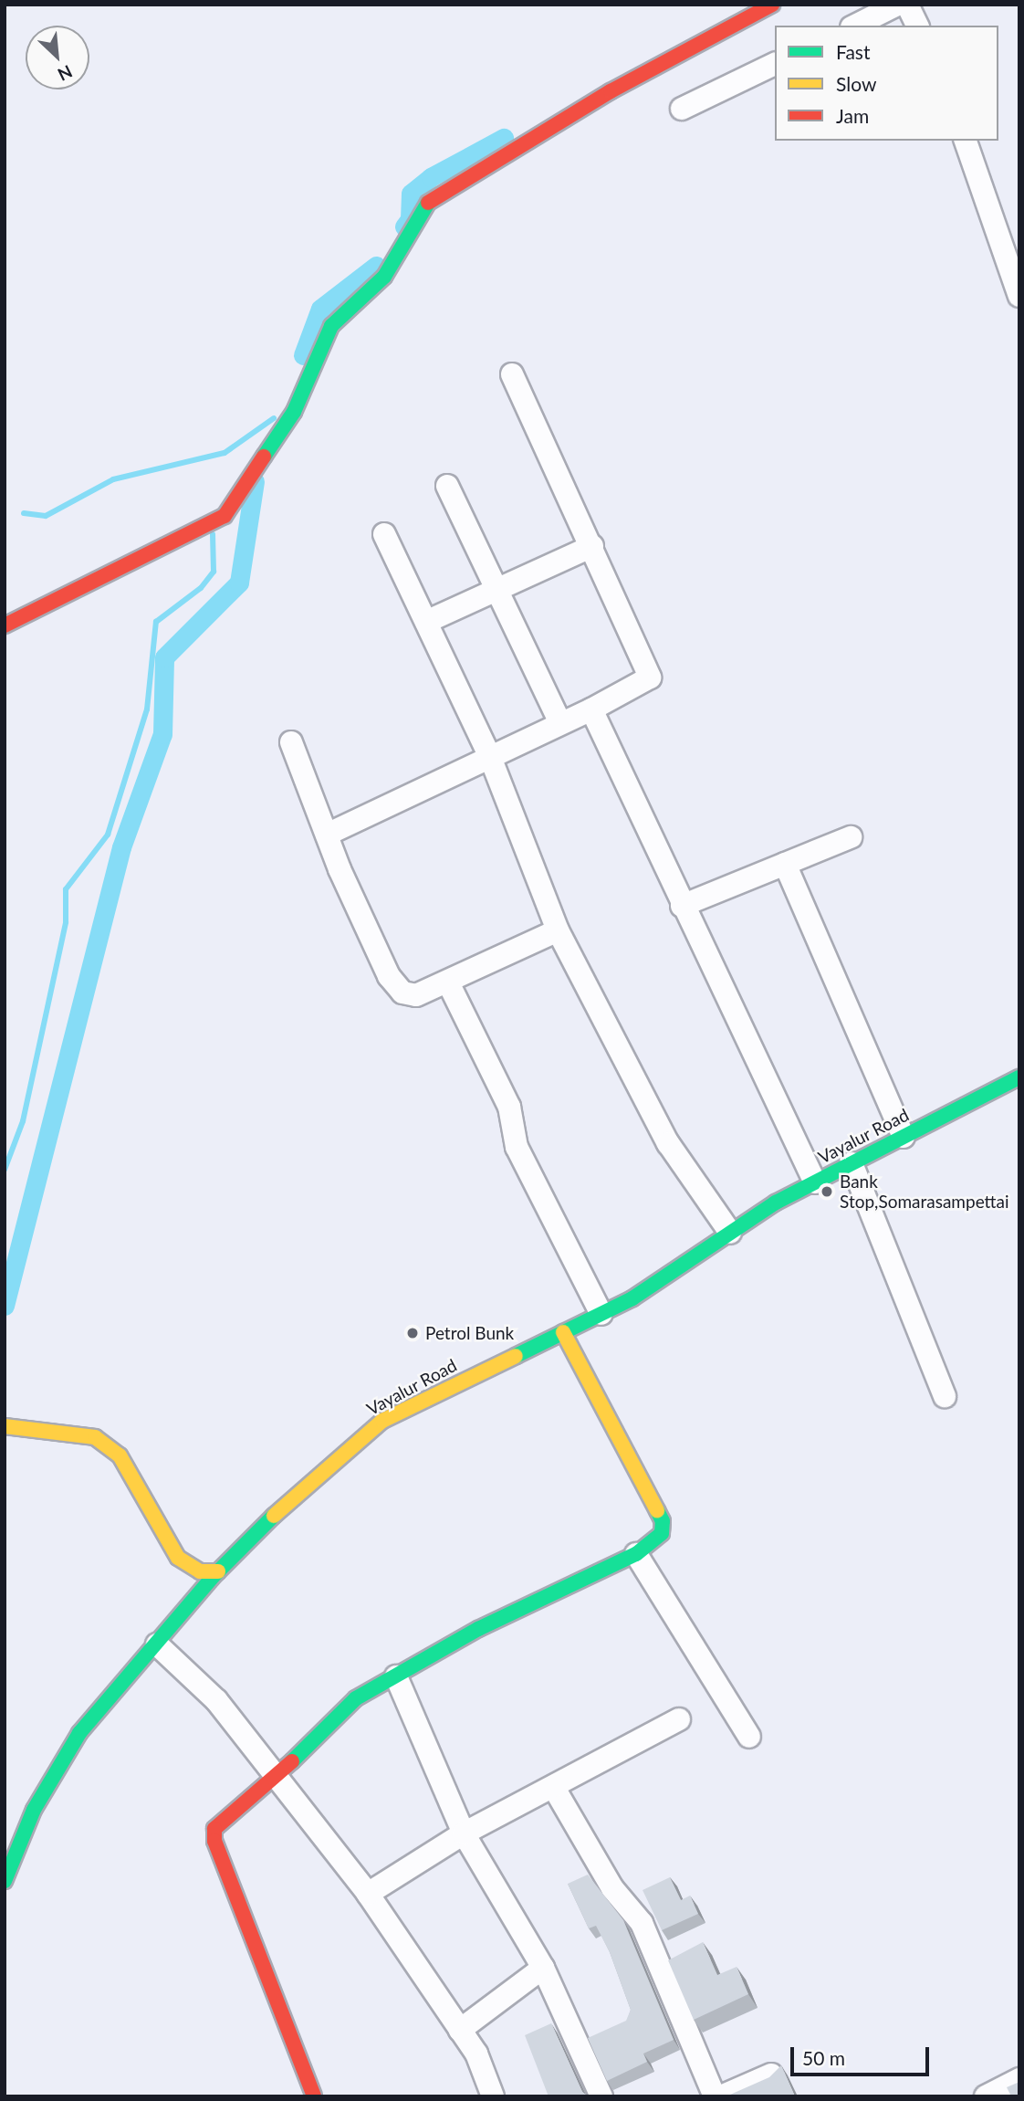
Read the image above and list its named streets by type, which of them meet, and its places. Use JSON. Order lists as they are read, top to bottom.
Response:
{
  "streets": {
    "street": ["Vayalur Road"]
  },
  "places": ["Bank Stop,Somarasampettai", "Petrol Bunk"],
  "legend": ["Fast", "Slow", "Jam"],
  "scale_bar": "50 m",
  "north": "bottom right"
}
